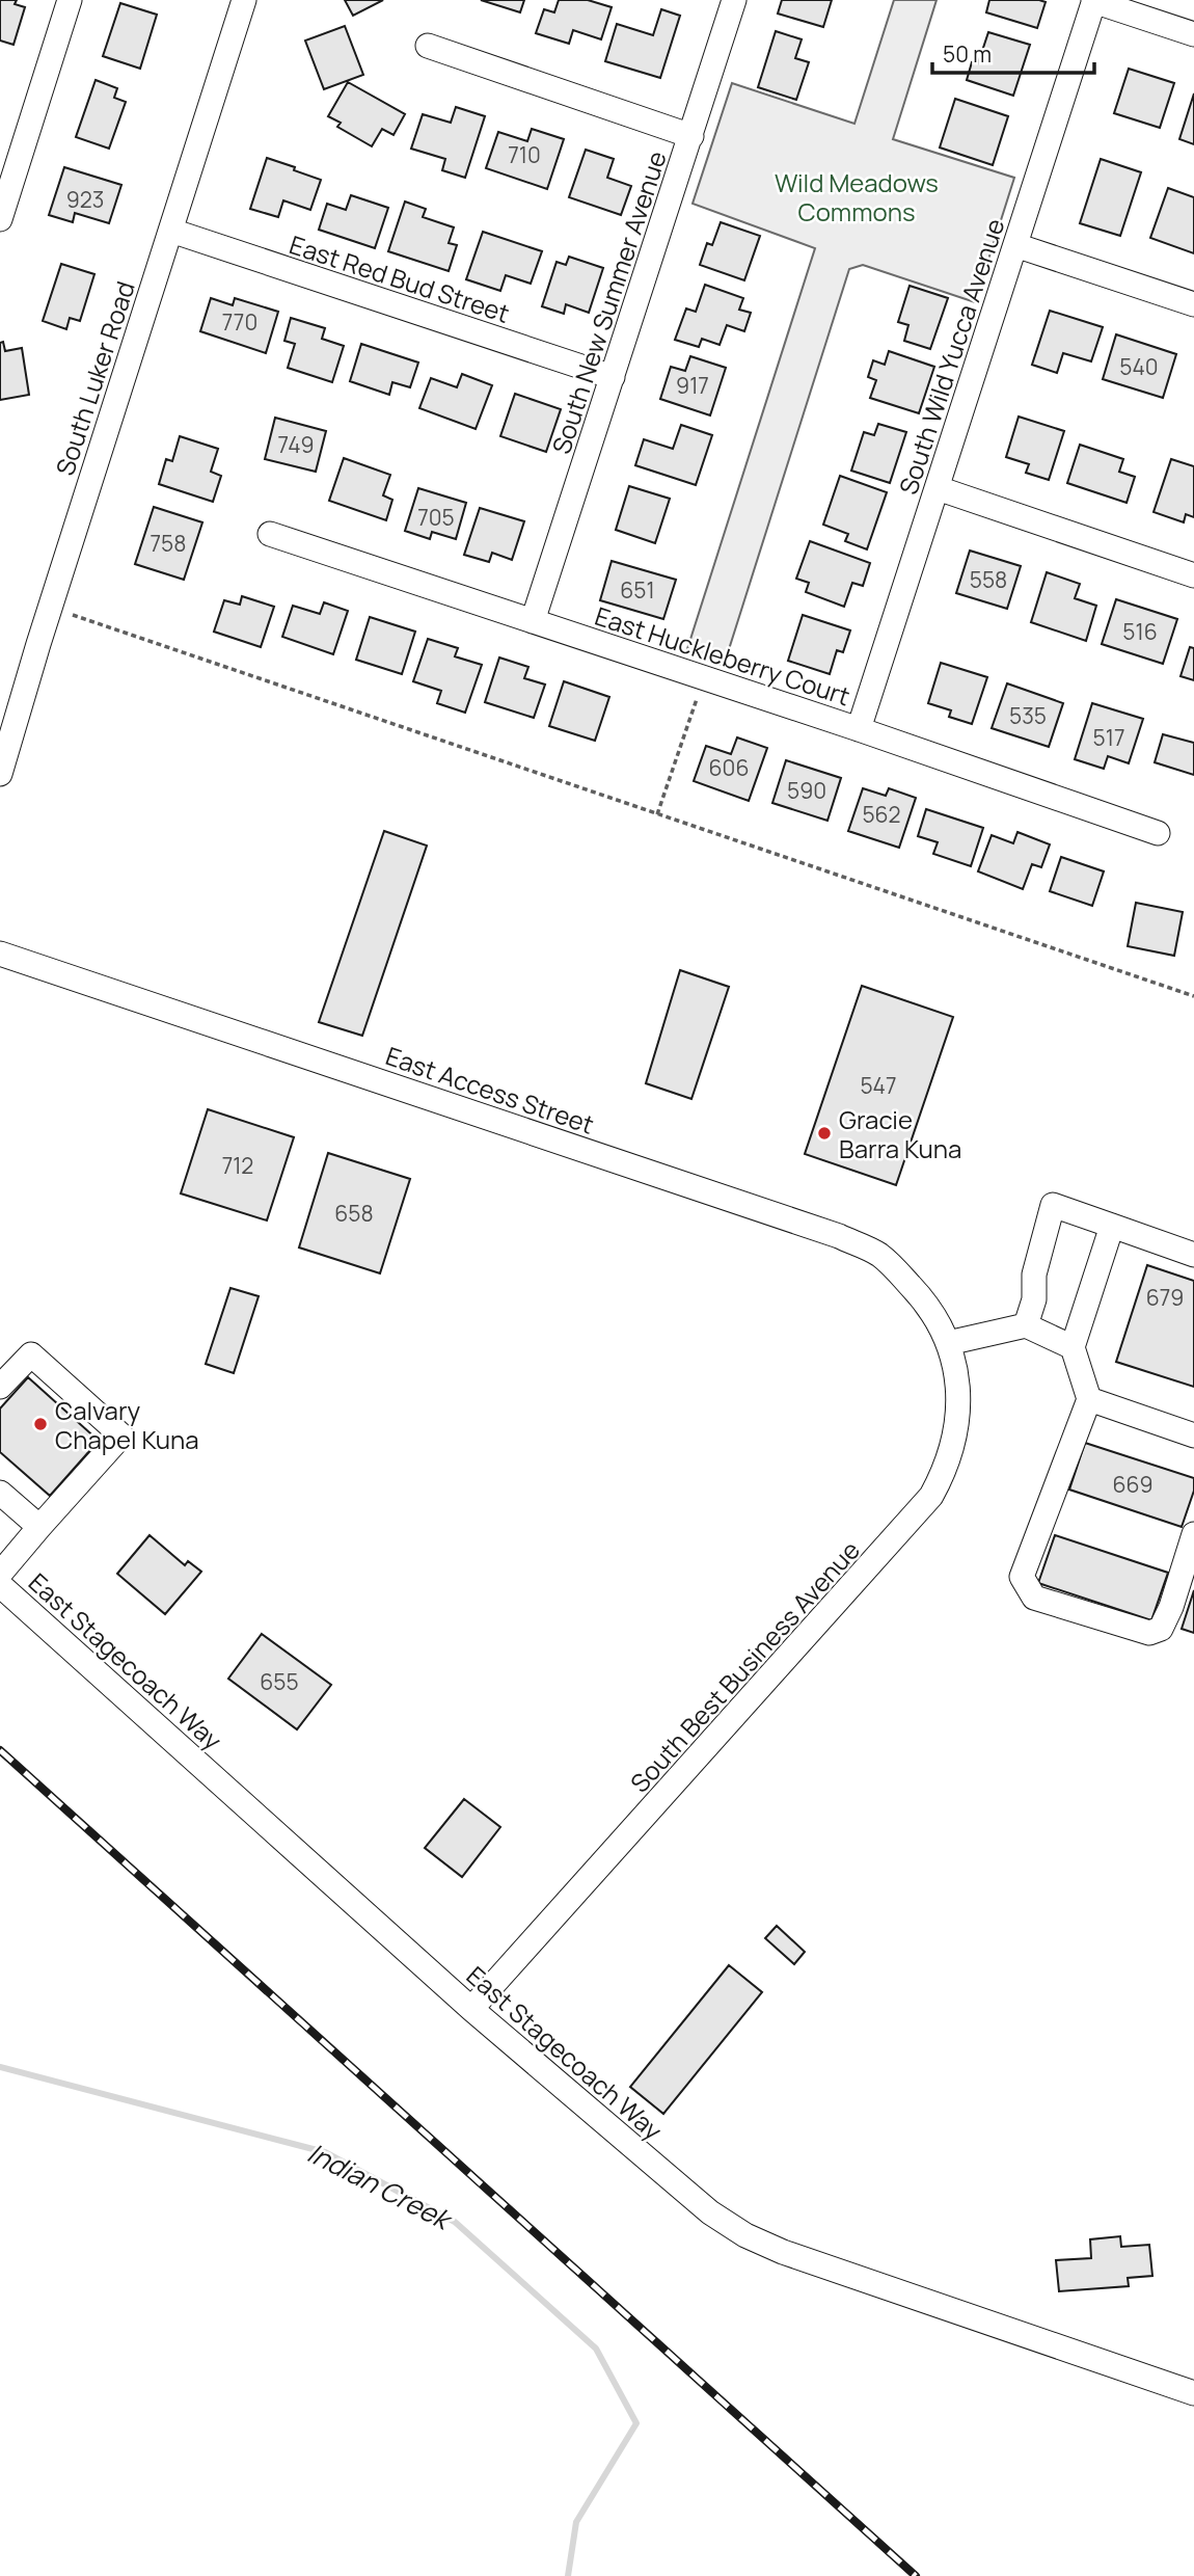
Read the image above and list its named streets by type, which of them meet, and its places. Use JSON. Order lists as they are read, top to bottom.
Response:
{
  "streets": {
    "street": [
      "East Red Bud Street",
      "South New Summer Avenue",
      "South Wild Yucca Avenue",
      "South Luker Road",
      "East Huckleberry Court",
      "East Access Street",
      "East Stagecoach Way",
      "South Best Business Avenue"
    ]
  },
  "crossings": [
    ["East Red Bud Street", "South New Summer Avenue"],
    ["East Red Bud Street", "South Luker Road"],
    ["South New Summer Avenue", "East Huckleberry Court"],
    ["South Wild Yucca Avenue", "East Huckleberry Court"],
    ["East Access Street", "South Best Business Avenue"],
    ["East Stagecoach Way", "South Best Business Avenue"]
  ],
  "water": ["Indian Creek"],
  "parks": ["Wild Meadows Commons"],
  "places": ["Gracie Barra Kuna", "Calvary Chapel Kuna"],
  "house_numbers": [
    "710",
    "923",
    "770",
    "540",
    "917",
    "749",
    "705",
    "758",
    "558",
    "651",
    "516",
    "535",
    "517",
    "606",
    "590",
    "562",
    "547",
    "712",
    "658",
    "679",
    "669",
    "655"
  ],
  "scale_bar": "50 m"
}
